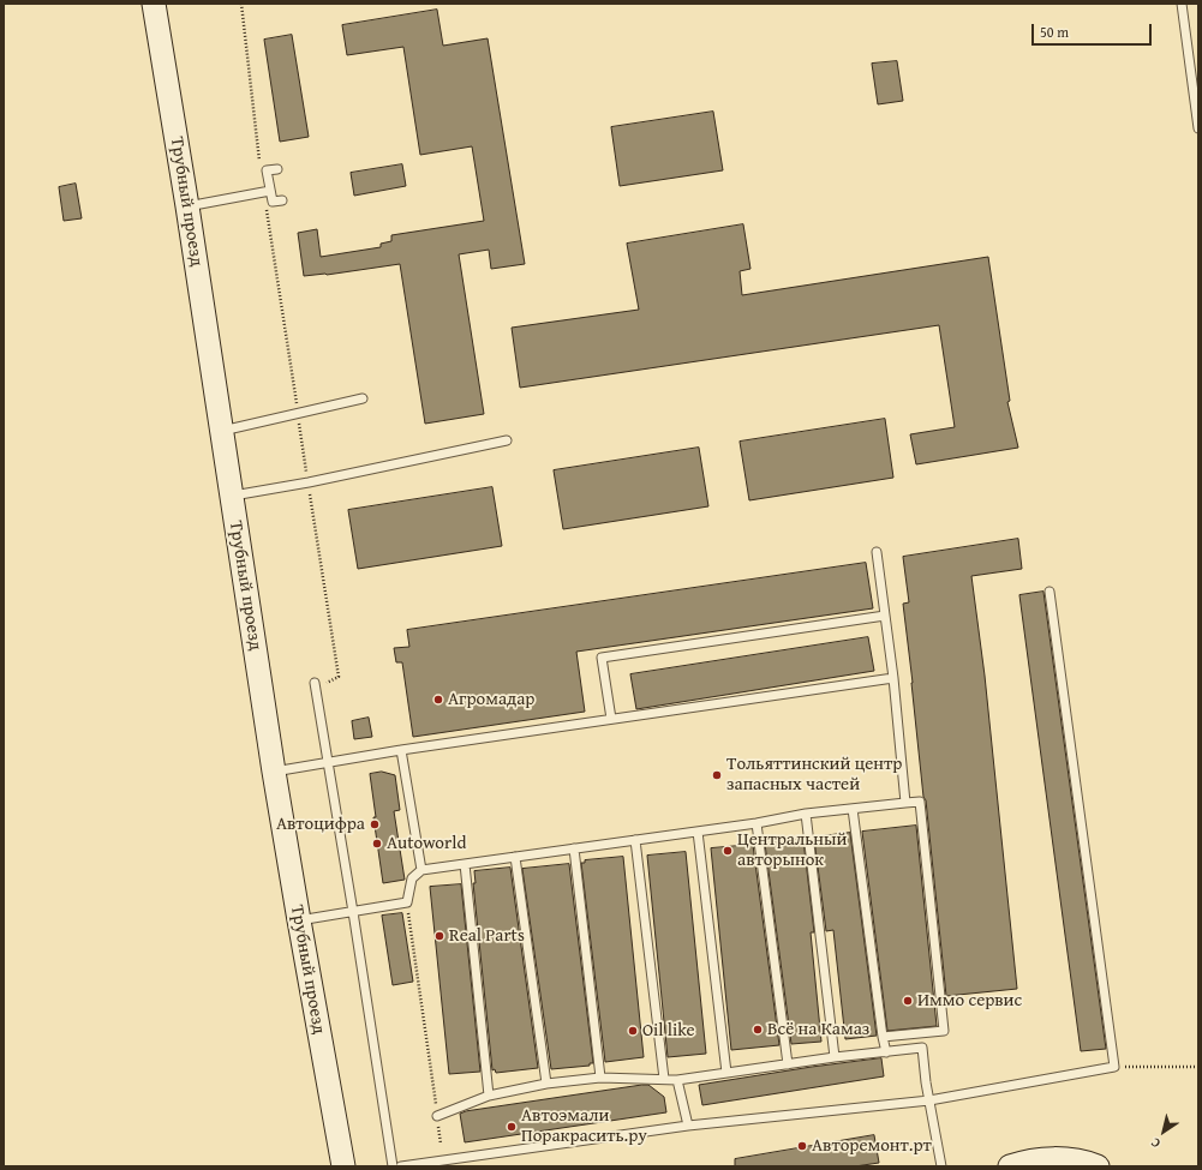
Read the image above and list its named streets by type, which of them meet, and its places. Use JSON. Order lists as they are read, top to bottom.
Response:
{
  "streets": {
    "street": ["Трубный проезд"]
  },
  "places": [
    "Агромадар",
    "Тольяттинский центр запасных частей",
    "Автоцифра",
    "Autoworld",
    "Центральный авторынок",
    "Real Parts",
    "Иммо сервис",
    "Всё на Камаз",
    "Oil like",
    "Автоэмали Поракрасить.ру",
    "Авторемонт.рт"
  ],
  "scale_bar": "50 m",
  "north": "bottom left"
}
